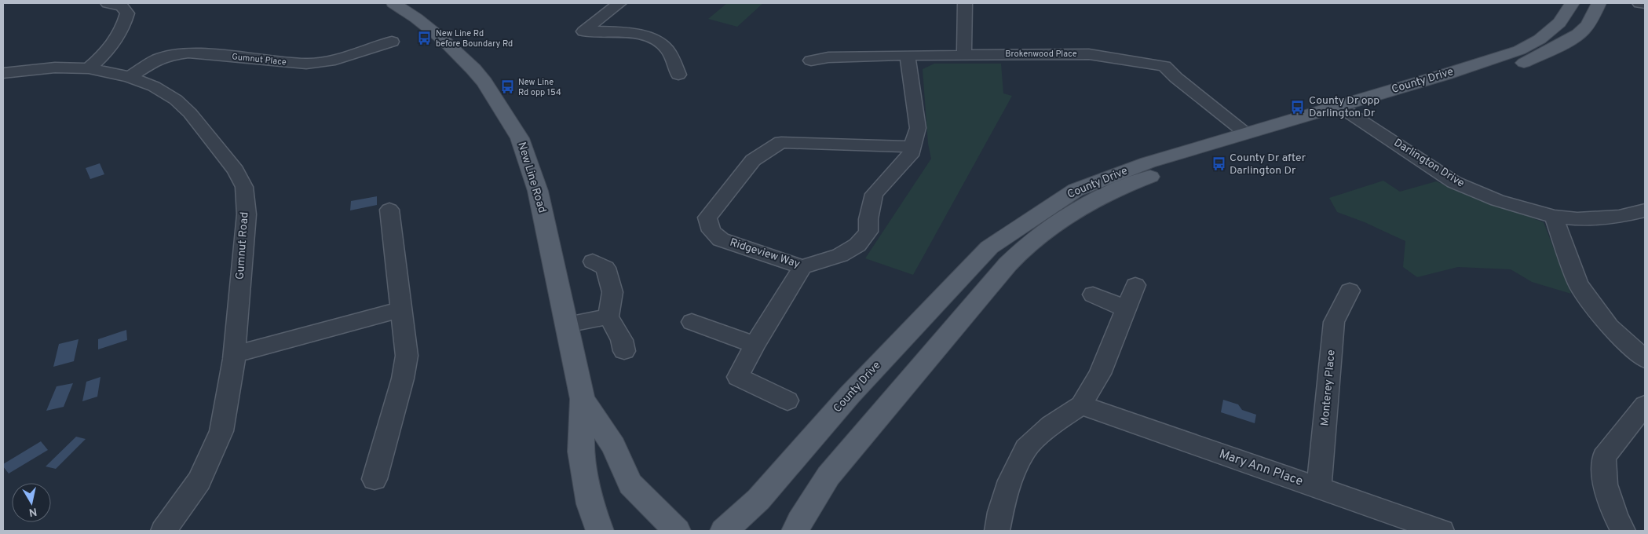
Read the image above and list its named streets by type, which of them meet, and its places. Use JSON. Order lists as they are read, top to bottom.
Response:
{
  "streets": {
    "main road": ["County Drive", "New Line Road"],
    "street": [
      "Brokenwood Place",
      "Gumnut Place",
      "Darlington Drive",
      "Gumnut Road",
      "Ridgeview Way",
      "Monterey Place",
      "Mary Ann Place"
    ]
  },
  "crossings": [
    ["Brokenwood Place", "County Drive"],
    ["Brokenwood Place", "Ridgeview Way"],
    ["Gumnut Place", "Gumnut Road"],
    ["County Drive", "Darlington Drive"],
    ["Monterey Place", "Mary Ann Place"]
  ],
  "places": {
    "bus stop": [
      "New Line Rd before Boundary Rd",
      "New Line Rd opp 154",
      "County Dr opp Darlington Dr",
      "County Dr after Darlington Dr"
    ]
  },
  "north": "bottom"
}
